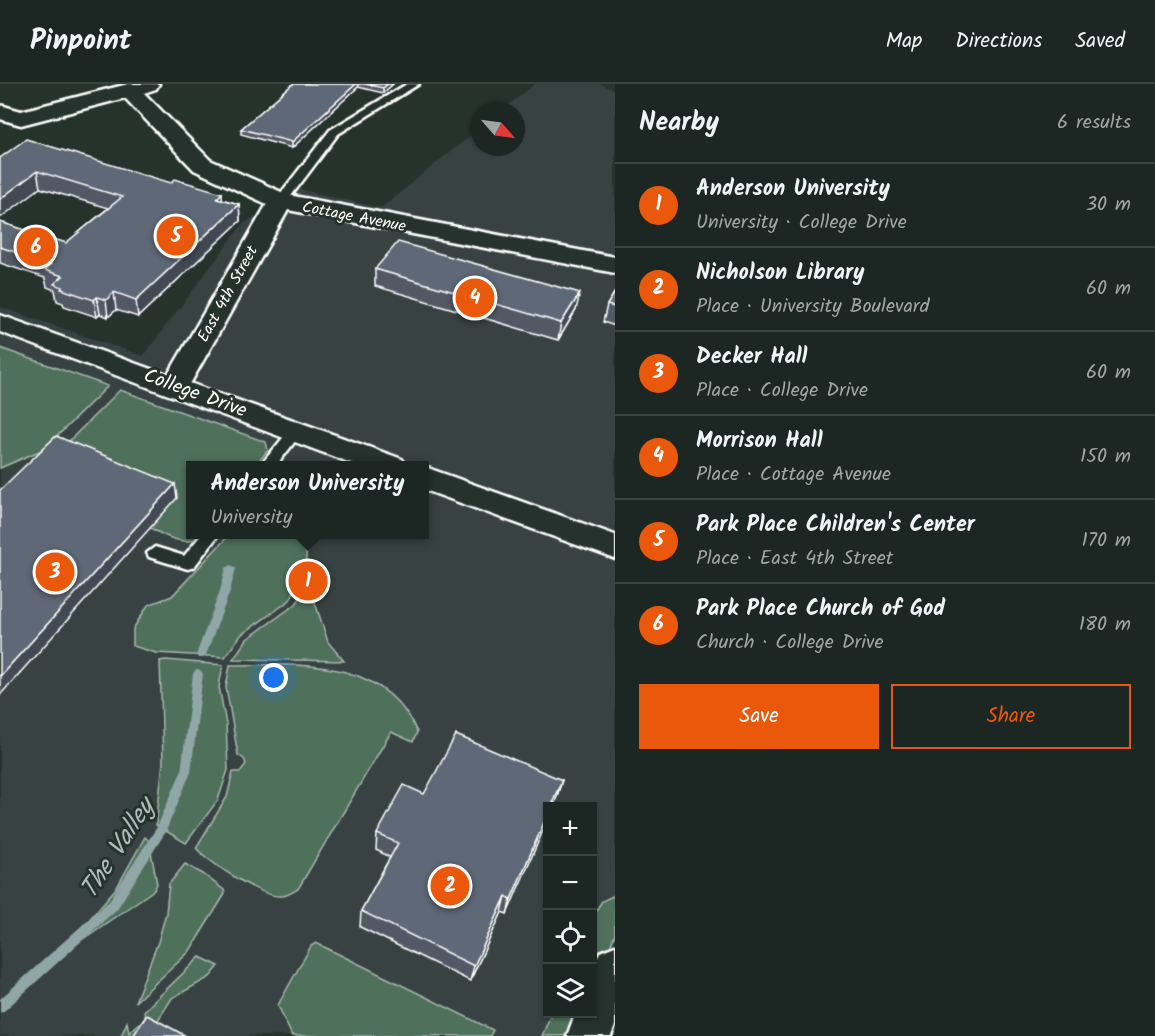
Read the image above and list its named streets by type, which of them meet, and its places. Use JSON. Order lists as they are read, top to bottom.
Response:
{
  "streets": {
    "street": ["Cottage Avenue", "East 4th Street", "College Drive"]
  },
  "crossings": [
    ["Cottage Avenue", "East 4th Street"],
    ["East 4th Street", "College Drive"]
  ],
  "water": ["The Valley"],
  "north": "bottom right",
  "page": {
    "header": "Pinpoint",
    "nav": ["Map", "Directions", "Saved"],
    "heading": ["Nearby", "6 results"],
    "list": [
      {
        "mark": "1",
        "name": "Anderson University",
        "note": "University · College Drive",
        "value": "30 m"
      },
      {
        "mark": "2",
        "name": "Nicholson Library",
        "note": "Place · University Boulevard",
        "value": "60 m"
      },
      {
        "mark": "3",
        "name": "Decker Hall",
        "note": "Place · College Drive",
        "value": "60 m"
      },
      {
        "mark": "4",
        "name": "Morrison Hall",
        "note": "Place · Cottage Avenue",
        "value": "150 m"
      },
      {
        "mark": "5",
        "name": "Park Place Children's Center",
        "note": "Place · East 4th Street",
        "value": "170 m"
      },
      {
        "mark": "6",
        "name": "Park Place Church of God",
        "note": "Church · College Drive",
        "value": "180 m"
      }
    ],
    "pins": [
      "5",
      "6",
      "4",
      "3",
      "1",
      "2"
    ],
    "popup": ["Anderson University", "University"],
    "buttons": ["Save", "Share"],
    "map_buttons": ["+", "−"]
  }
}
